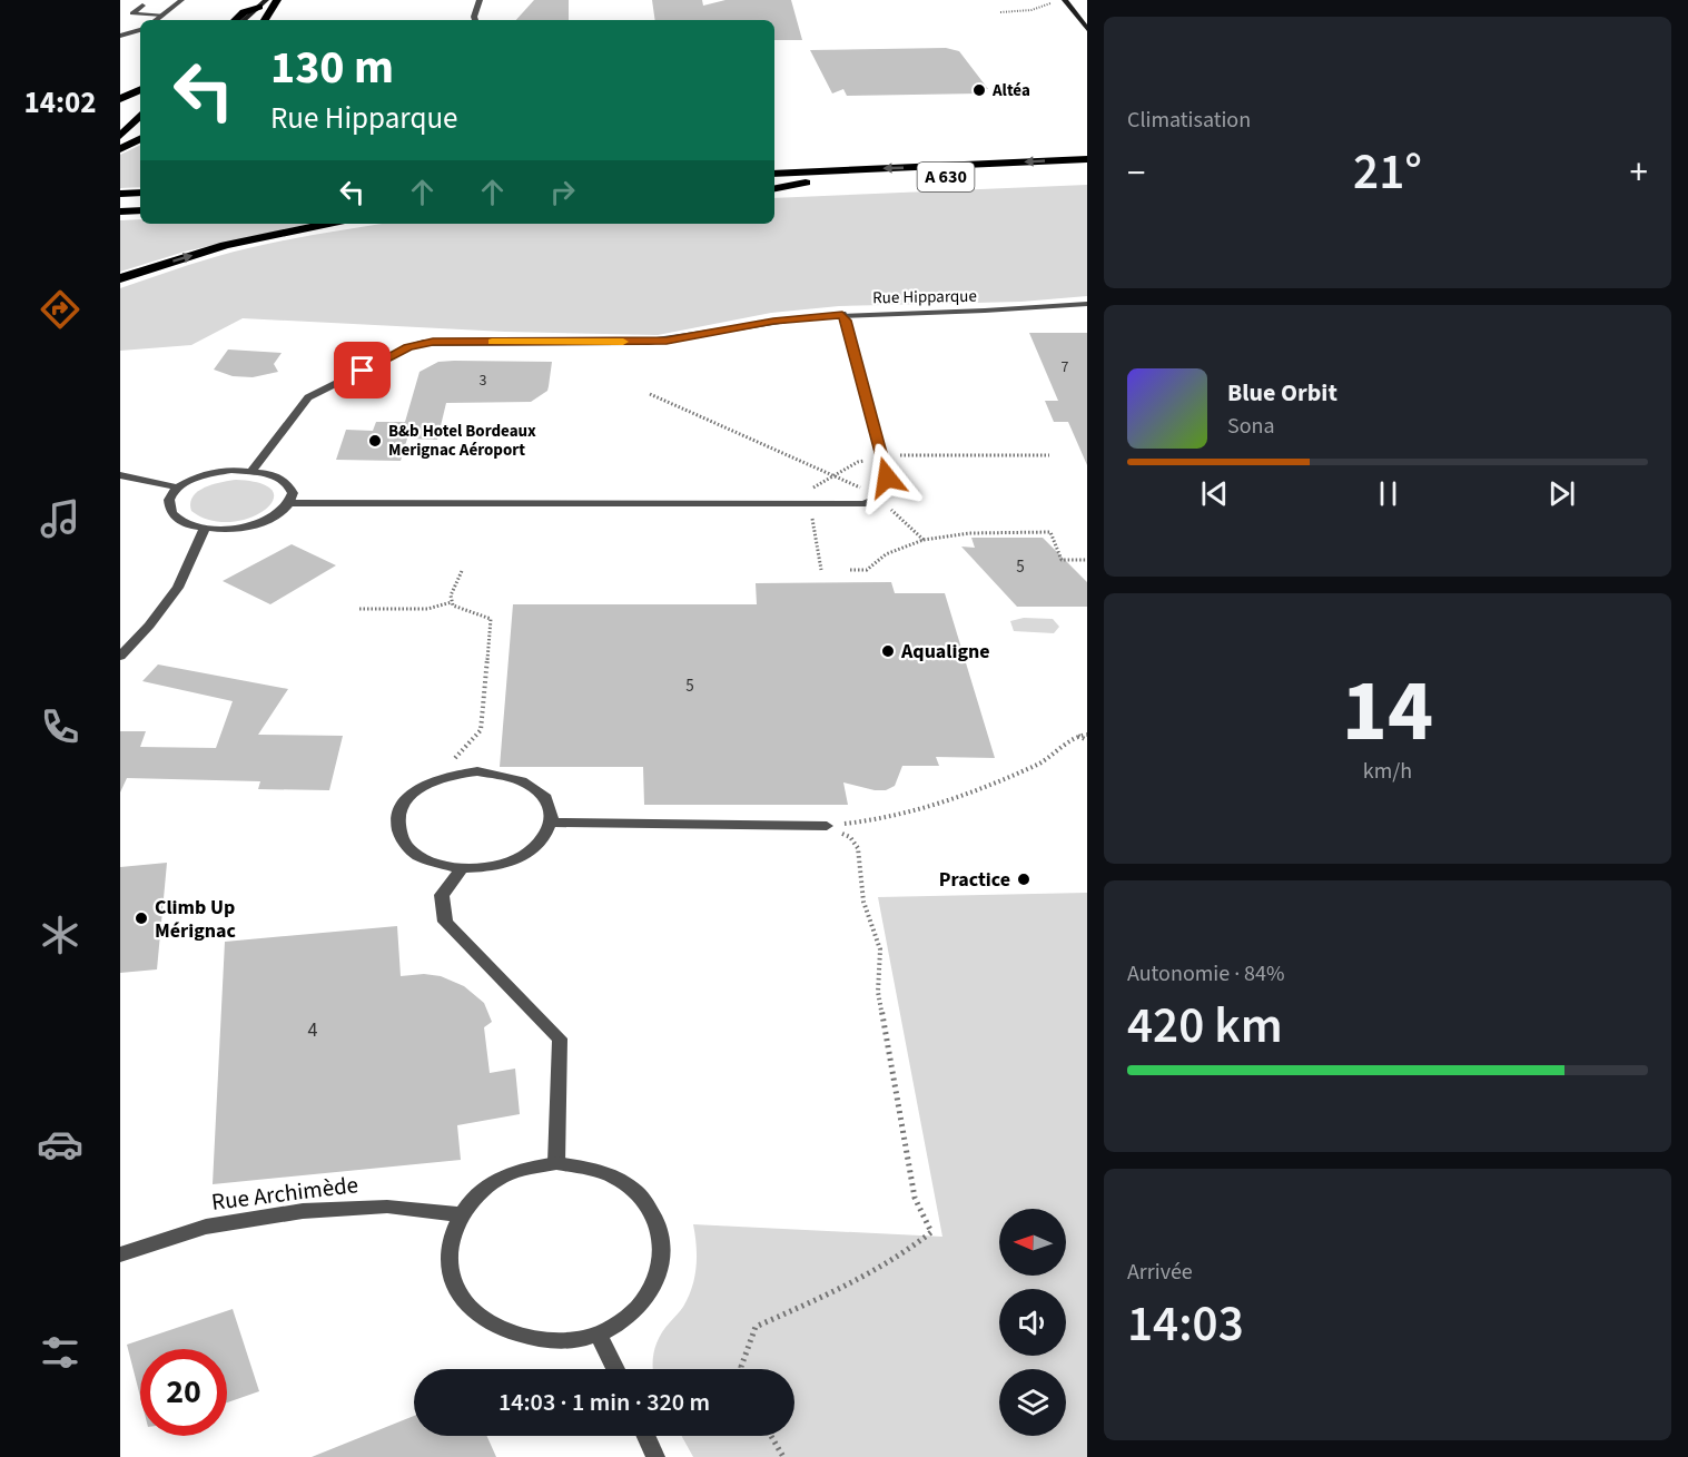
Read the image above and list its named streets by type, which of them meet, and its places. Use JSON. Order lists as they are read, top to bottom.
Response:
{
  "streets": {
    "highway": ["A 630"],
    "street": ["Rue Hipparque", "Rue Archimède"]
  },
  "places": [
    "Altéa",
    "B&b Hotel Bordeaux Merignac Aéroport",
    "Aqualigne",
    "Practice",
    "Climb Up Mérignac"
  ],
  "house_numbers": [
    "7",
    "3",
    "5",
    "5",
    "4"
  ],
  "north": "left",
  "page": {
    "tabs": "14:02",
    "tile": [
      "Climatisation",
      ["14", "km/h"],
      ["Autonomie · 84%", "420 km"],
      ["Arrivée", "14:03"]
    ],
    "turn": ["130 m", "Rue Hipparque"],
    "heat": ["−", "21°", "+"],
    "song": ["Blue Orbit", "Sona"],
    "limit": "20",
    "trip": "14:03 · 1 min · 320 m"
  }
}
